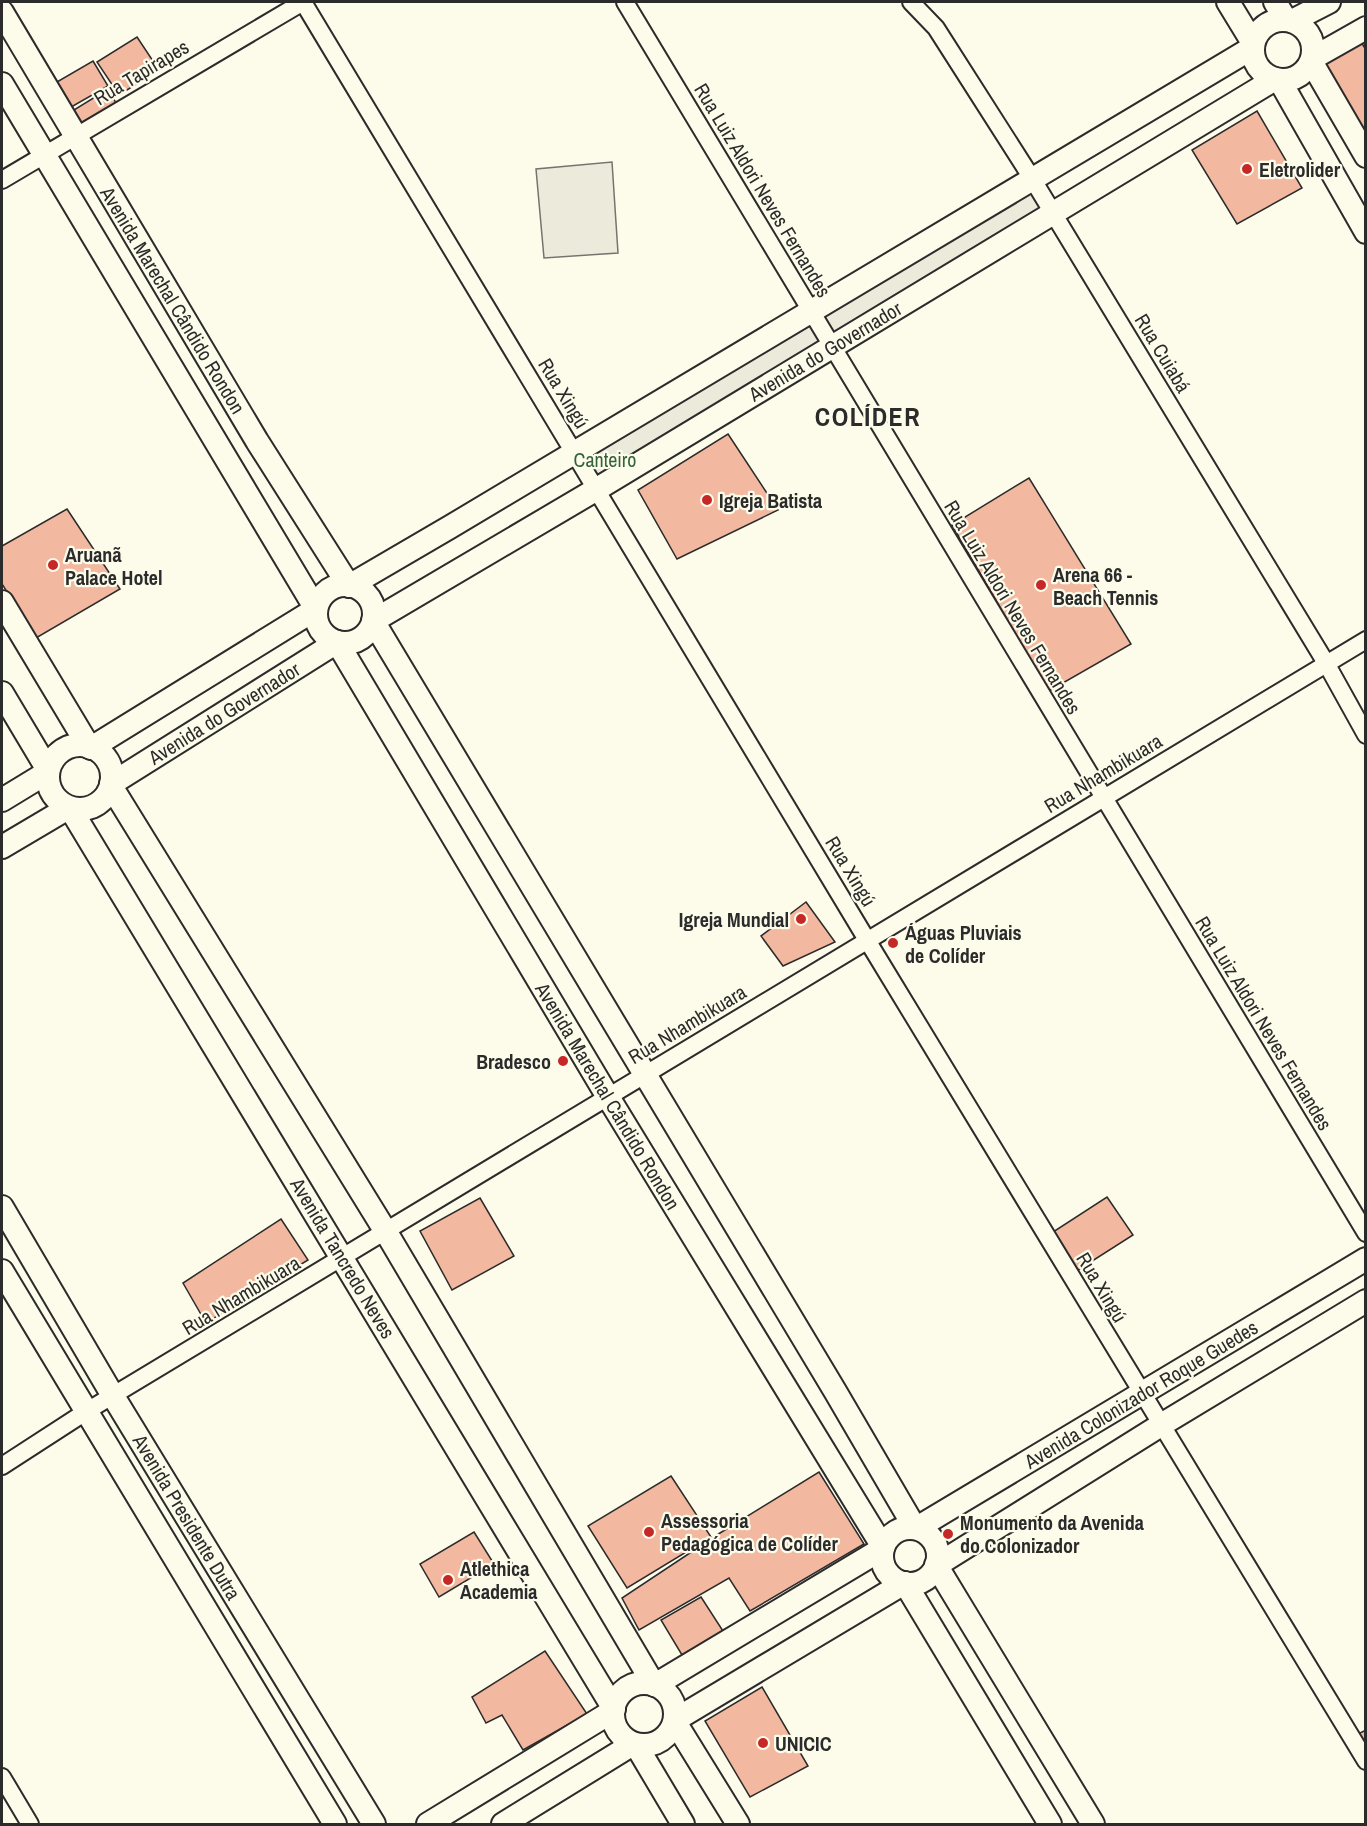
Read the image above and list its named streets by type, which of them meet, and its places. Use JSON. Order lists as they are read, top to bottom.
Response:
{
  "streets": {
    "street": [
      "Rua Tapirapes",
      "Rua Luiz Aldori Neves Fernandes",
      "Avenida Marechal Cândido Rondon",
      "Avenida do Governador",
      "Rua Cuiabá",
      "Rua Xingú",
      "Rua Nhambikuara",
      "Avenida Tancredo Neves",
      "Avenida Colonizador Roque Guedes",
      "Avenida Presidente Dutra"
    ]
  },
  "crossings": [
    ["Rua Tapirapes", "Avenida Marechal Cândido Rondon"],
    ["Rua Tapirapes", "Rua Xingú"],
    ["Rua Luiz Aldori Neves Fernandes", "Avenida do Governador"],
    ["Rua Luiz Aldori Neves Fernandes", "Rua Nhambikuara"],
    ["Avenida Marechal Cândido Rondon", "Avenida do Governador"],
    ["Avenida Marechal Cândido Rondon", "Rua Nhambikuara"],
    ["Avenida Marechal Cândido Rondon", "Avenida Colonizador Roque Guedes"],
    ["Avenida do Governador", "Rua Cuiabá"],
    ["Avenida do Governador", "Rua Xingú"],
    ["Avenida do Governador", "Avenida Tancredo Neves"],
    ["Rua Cuiabá", "Rua Nhambikuara"],
    ["Rua Xingú", "Rua Nhambikuara"],
    ["Rua Xingú", "Avenida Colonizador Roque Guedes"],
    ["Rua Nhambikuara", "Avenida Tancredo Neves"],
    ["Rua Nhambikuara", "Avenida Presidente Dutra"]
  ],
  "districts": ["COLÍDER"],
  "parks": ["Canteiro"],
  "places": [
    "Eletrolider",
    "Igreja Batista",
    "Aruanã Palace Hotel",
    "Arena 66 - Beach Tennis",
    "Igreja Mundial",
    "Águas Pluviais de Colíder",
    "Bradesco",
    "Assessoria Pedagógica de Colíder",
    "Monumento da Avenida do Colonizador",
    "Atlethica Academia",
    "UNICIC"
  ]
}
